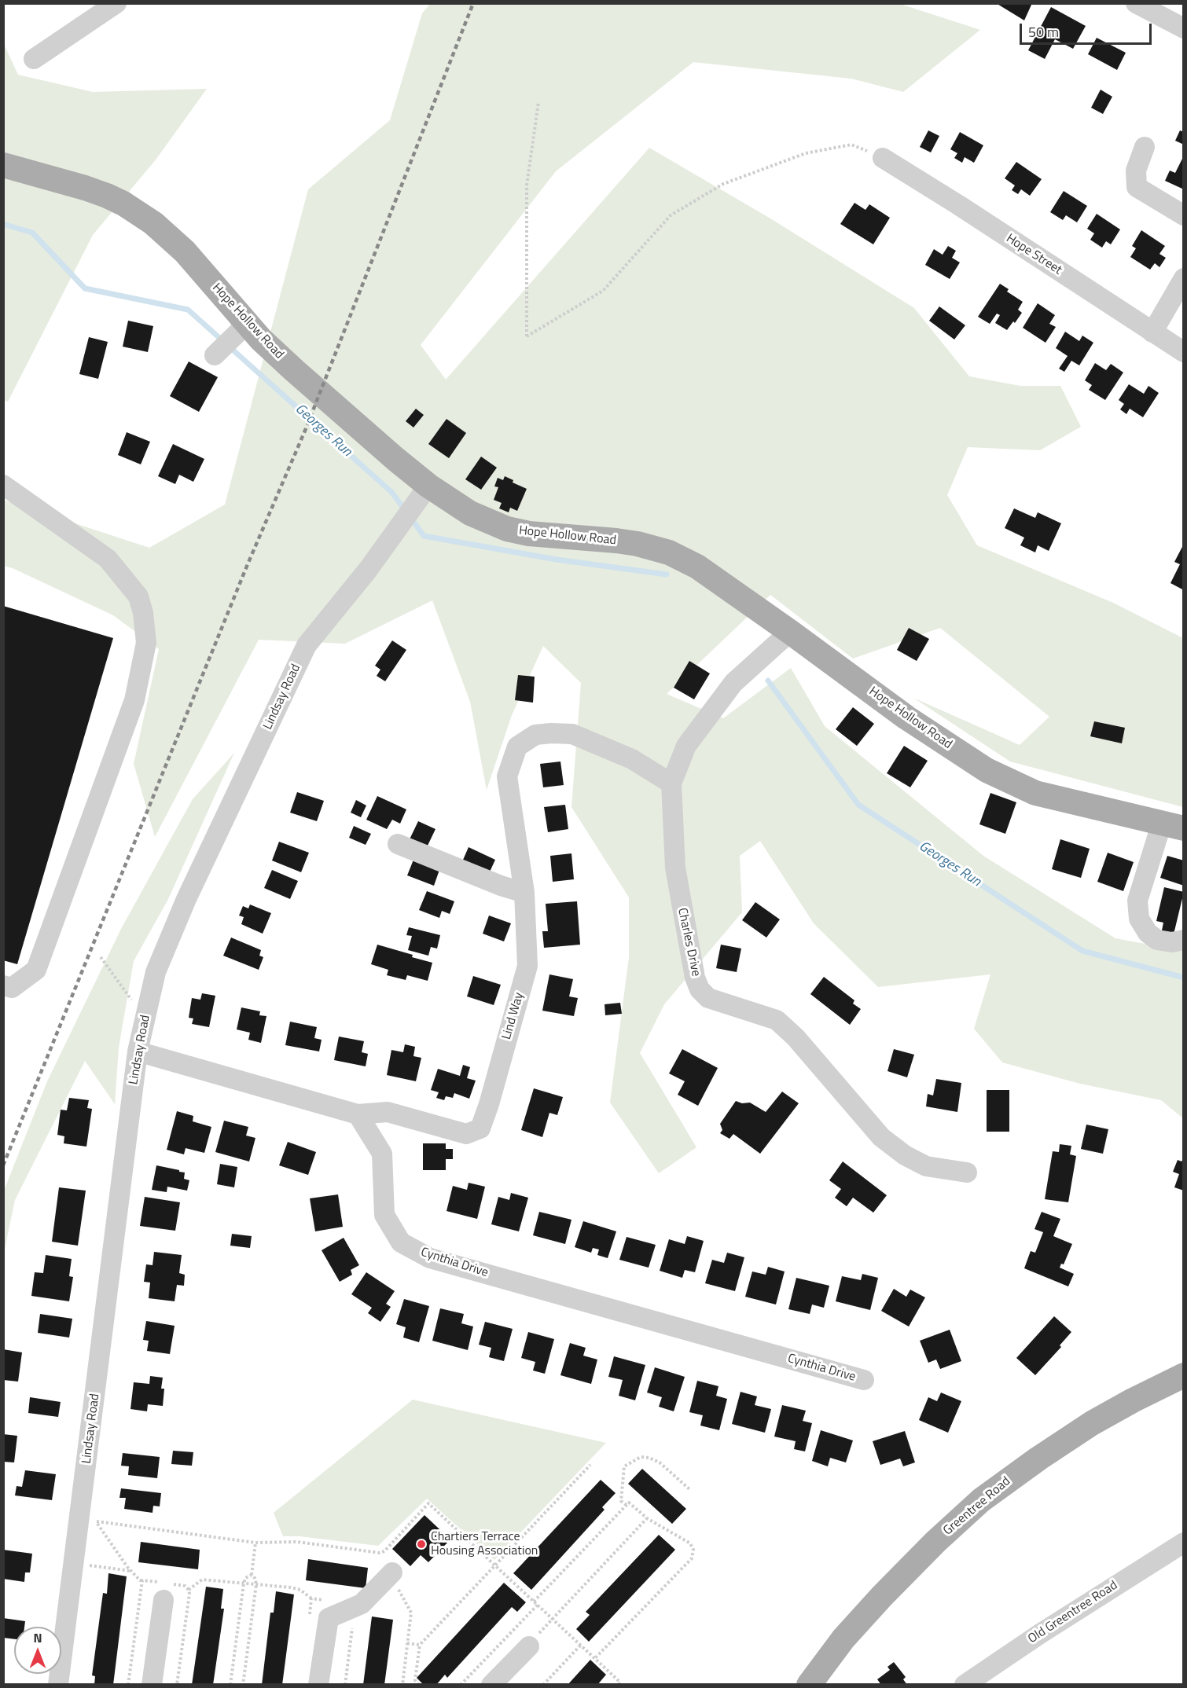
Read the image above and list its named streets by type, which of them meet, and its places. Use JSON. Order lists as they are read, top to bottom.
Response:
{
  "streets": {
    "main road": ["Hope Hollow Road", "Greentree Road"],
    "street": [
      "Hope Street",
      "Lindsay Road",
      "Charles Drive",
      "Lind Way",
      "Cynthia Drive",
      "Old Greentree Road"
    ]
  },
  "crossings": [
    ["Hope Hollow Road", "Lindsay Road"],
    ["Hope Hollow Road", "Charles Drive"],
    ["Charles Drive", "Lind Way"],
    ["Lind Way", "Cynthia Drive"]
  ],
  "water": ["Georges Run"],
  "places": ["Chartiers Terrace Housing Association"],
  "scale_bar": "50 m",
  "north": "top"
}
